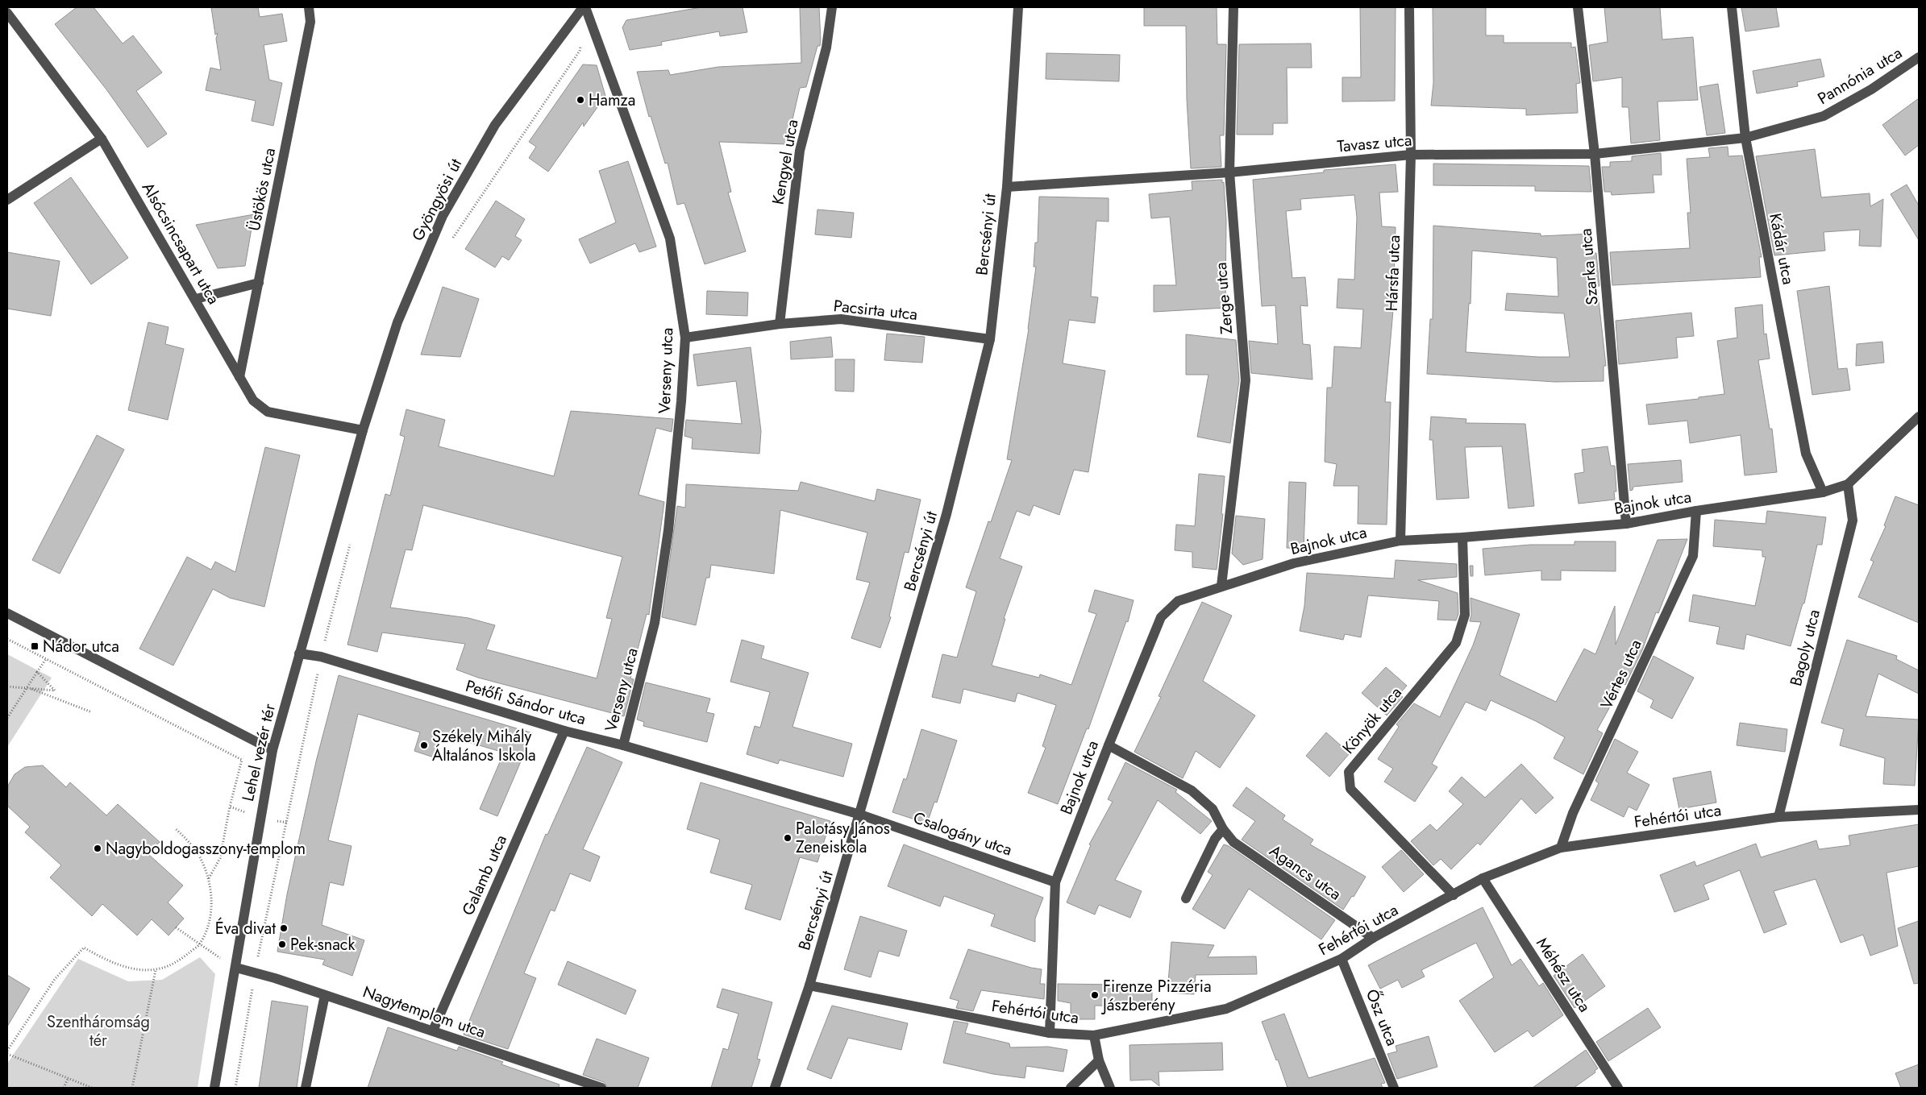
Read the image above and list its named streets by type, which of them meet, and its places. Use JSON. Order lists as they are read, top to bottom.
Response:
{
  "streets": {
    "street": [
      "Pannónia utca",
      "Tavasz utca",
      "Kengyel utca",
      "Üstökös utca",
      "Gyöngyösi út",
      "Bercsényi út",
      "Alsócsincsapart utca",
      "Kádár utca",
      "Szarka utca",
      "Hársfa utca",
      "Zerge utca",
      "Pacsirta utca",
      "Verseny utca",
      "Bajnok utca",
      "Bagoly utca",
      "Vértes utca",
      "Petőfi Sándor utca",
      "Könyök utca",
      "Lehel vezér tér",
      "Fehértói utca",
      "Csalogány utca",
      "Agancs utca",
      "Galamb utca",
      "Méhész utca",
      "Nagytemplom utca",
      "Ősz utca"
    ]
  },
  "crossings": [
    ["Pannónia utca", "Tavasz utca"],
    ["Pannónia utca", "Kádár utca"],
    ["Tavasz utca", "Bercsényi út"],
    ["Tavasz utca", "Kádár utca"],
    ["Tavasz utca", "Szarka utca"],
    ["Tavasz utca", "Hársfa utca"],
    ["Tavasz utca", "Zerge utca"],
    ["Kengyel utca", "Pacsirta utca"],
    ["Üstökös utca", "Alsócsincsapart utca"],
    ["Gyöngyösi út", "Alsócsincsapart utca"],
    ["Gyöngyösi út", "Verseny utca"],
    ["Gyöngyösi út", "Lehel vezér tér"],
    ["Bercsényi út", "Pacsirta utca"],
    ["Bercsényi út", "Petőfi Sándor utca"],
    ["Bercsényi út", "Fehértói utca"],
    ["Bercsényi út", "Csalogány utca"],
    ["Alsócsincsapart utca", "Lehel vezér tér"],
    ["Kádár utca", "Bajnok utca"],
    ["Szarka utca", "Bajnok utca"],
    ["Hársfa utca", "Bajnok utca"],
    ["Zerge utca", "Bajnok utca"],
    ["Pacsirta utca", "Verseny utca"],
    ["Verseny utca", "Petőfi Sándor utca"],
    ["Bajnok utca", "Bagoly utca"],
    ["Bajnok utca", "Vértes utca"],
    ["Bajnok utca", "Könyök utca"],
    ["Bajnok utca", "Fehértói utca"],
    ["Bajnok utca", "Csalogány utca"],
    ["Bajnok utca", "Agancs utca"],
    ["Bagoly utca", "Fehértói utca"],
    ["Vértes utca", "Fehértói utca"],
    ["Petőfi Sándor utca", "Lehel vezér tér"],
    ["Petőfi Sándor utca", "Csalogány utca"],
    ["Petőfi Sándor utca", "Galamb utca"],
    ["Könyök utca", "Fehértói utca"],
    ["Lehel vezér tér", "Nagytemplom utca"],
    ["Fehértói utca", "Agancs utca"],
    ["Fehértói utca", "Méhész utca"],
    ["Fehértói utca", "Ősz utca"],
    ["Galamb utca", "Nagytemplom utca"]
  ],
  "parks": ["Szentháromság tér"],
  "places": {
    "other": [
      "Hamza",
      "Székely Mihály Általános Iskola",
      "Palotásy János Zeneiskola",
      "Nagyboldogasszony-templom",
      "Éva divat",
      "Pek-snack",
      "Firenze Pizzéria Jászberény"
    ],
    "transit": ["Nádor utca"]
  }
}
